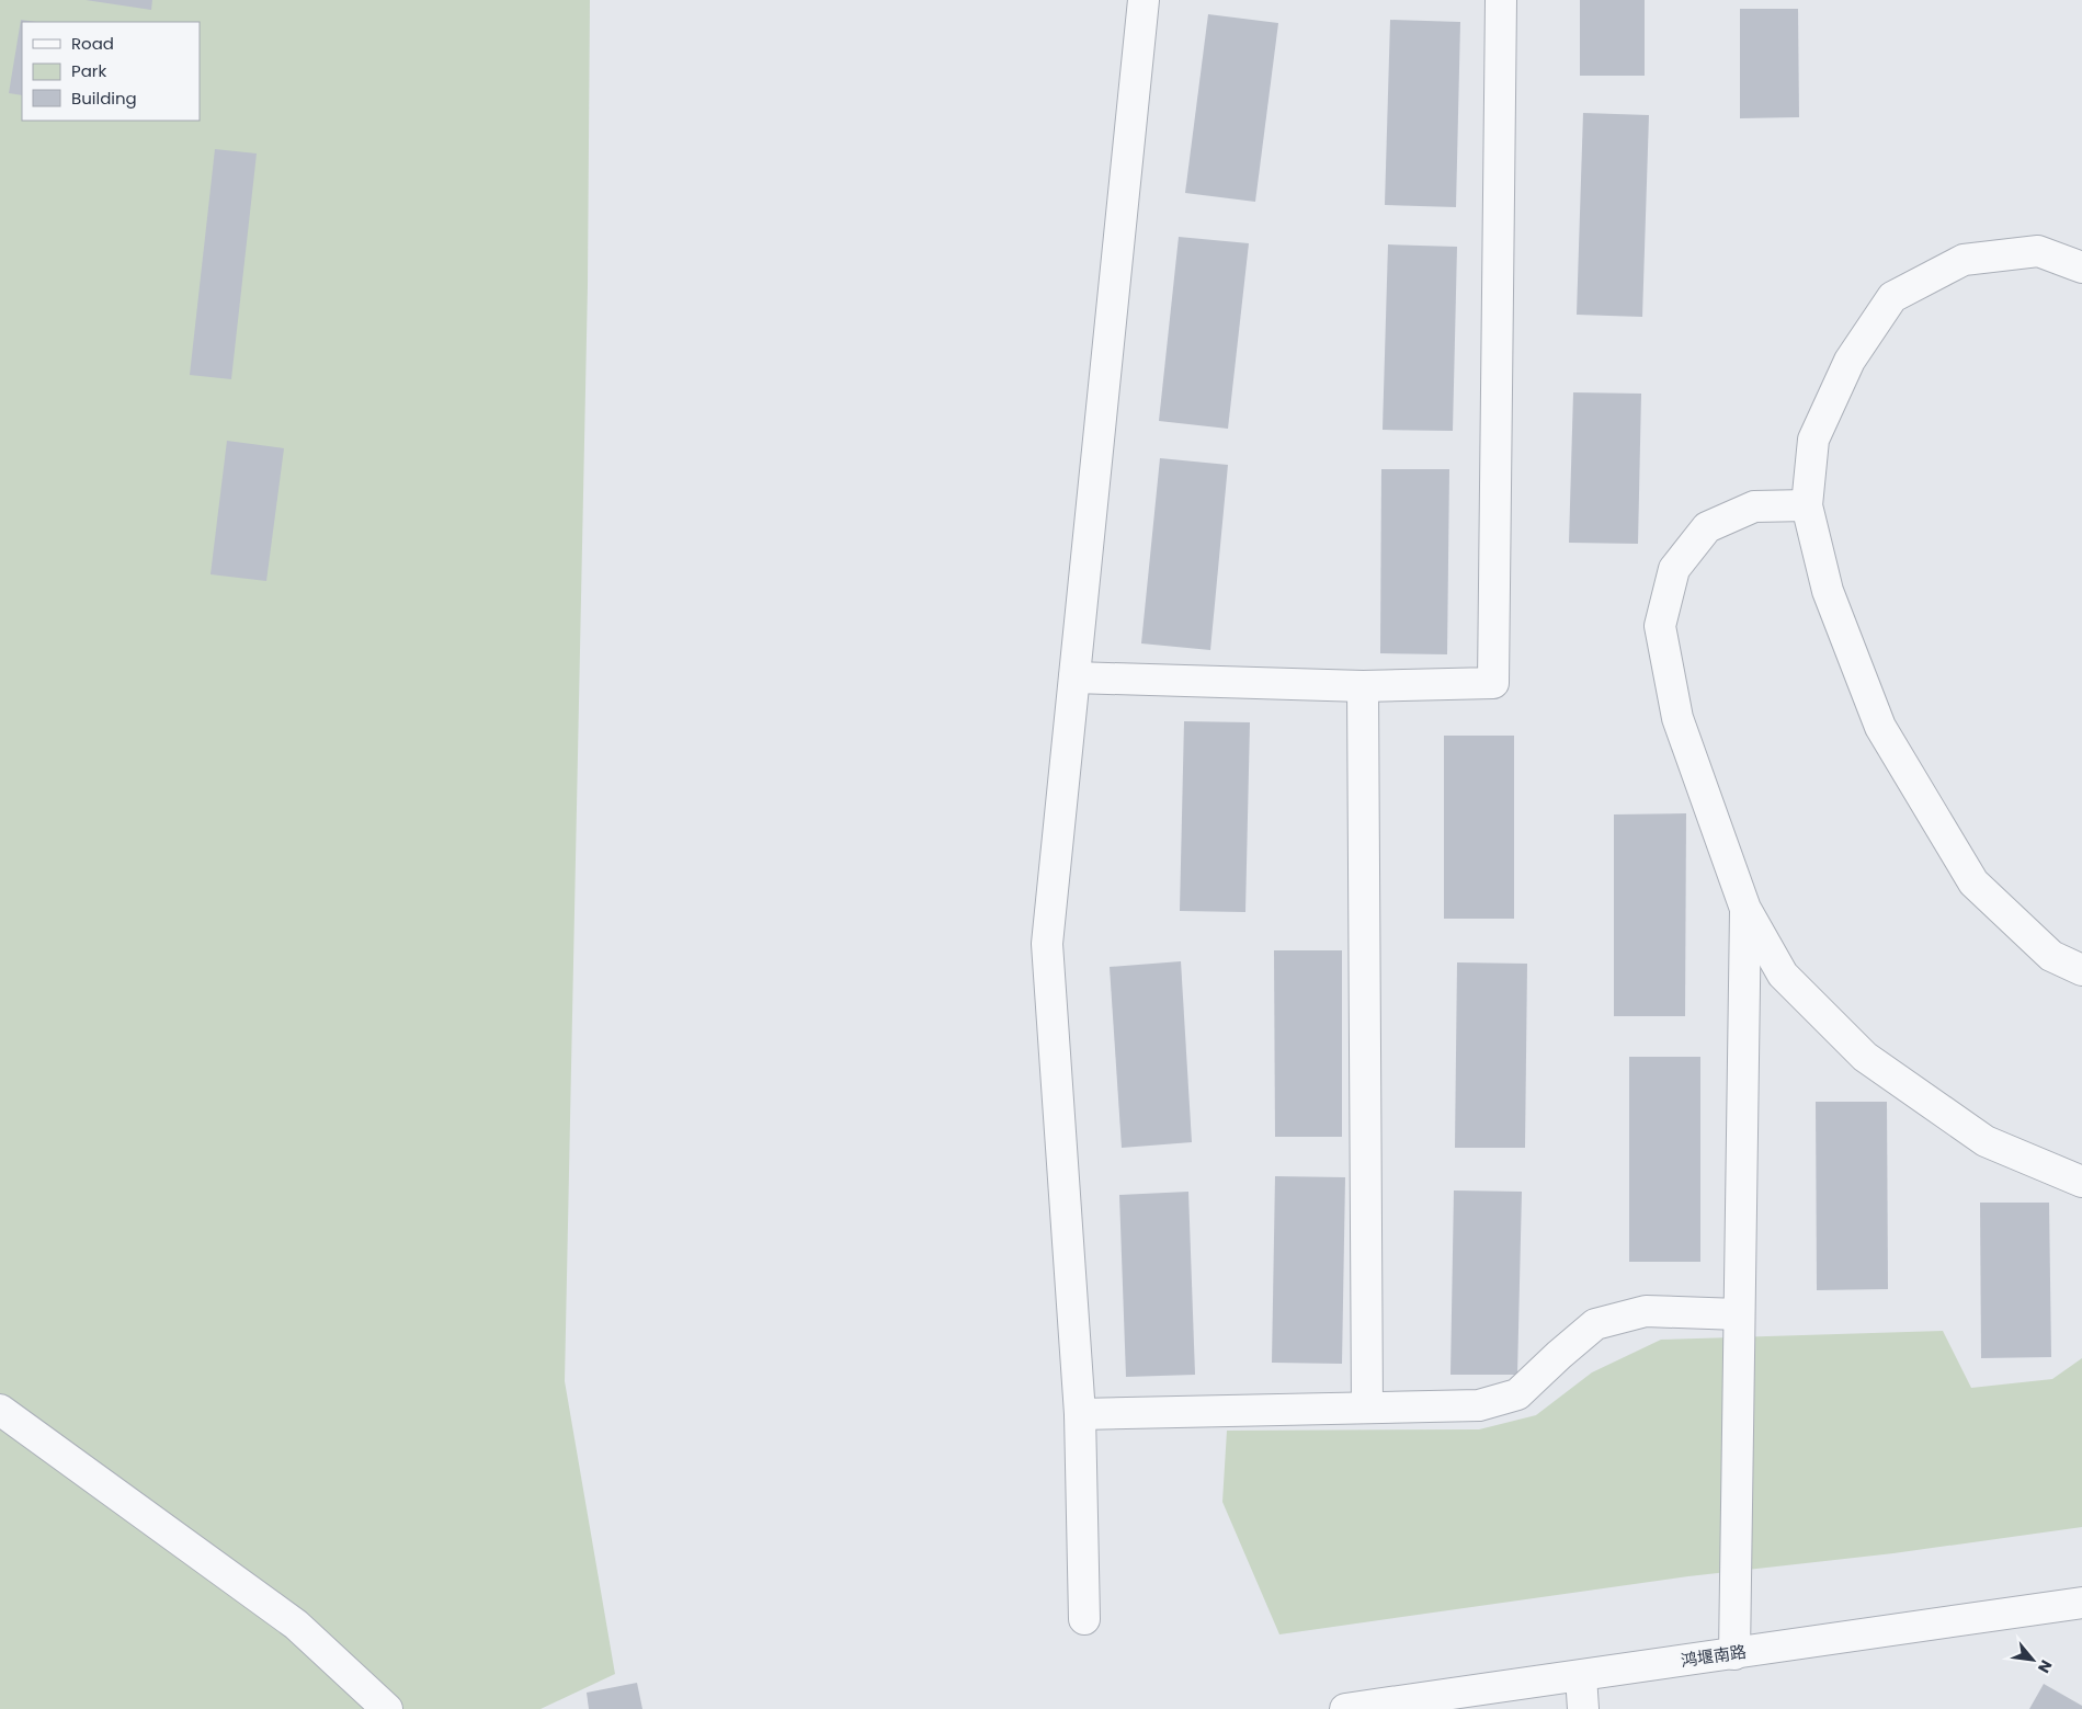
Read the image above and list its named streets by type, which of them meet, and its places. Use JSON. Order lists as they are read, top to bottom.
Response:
{
  "streets": {
    "street": ["鸿堰南路"]
  },
  "legend": ["Road", "Park", "Building"],
  "north": "bottom right"
}
